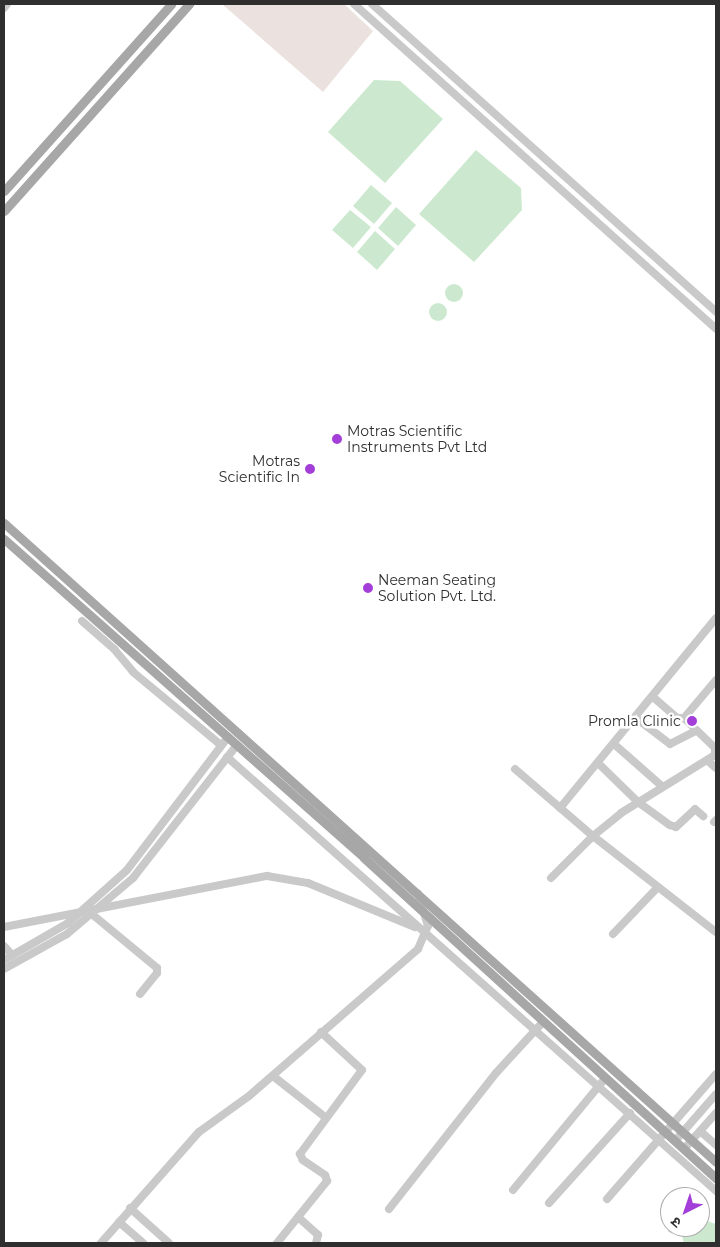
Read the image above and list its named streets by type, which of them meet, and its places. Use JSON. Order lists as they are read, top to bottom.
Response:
{
  "places": [
    "Motras Scientific Instruments Pvt Ltd",
    "Motras Scientific In",
    "Neeman Seating Solution Pvt. Ltd.",
    "Promla Clinic"
  ],
  "north": "bottom left"
}
